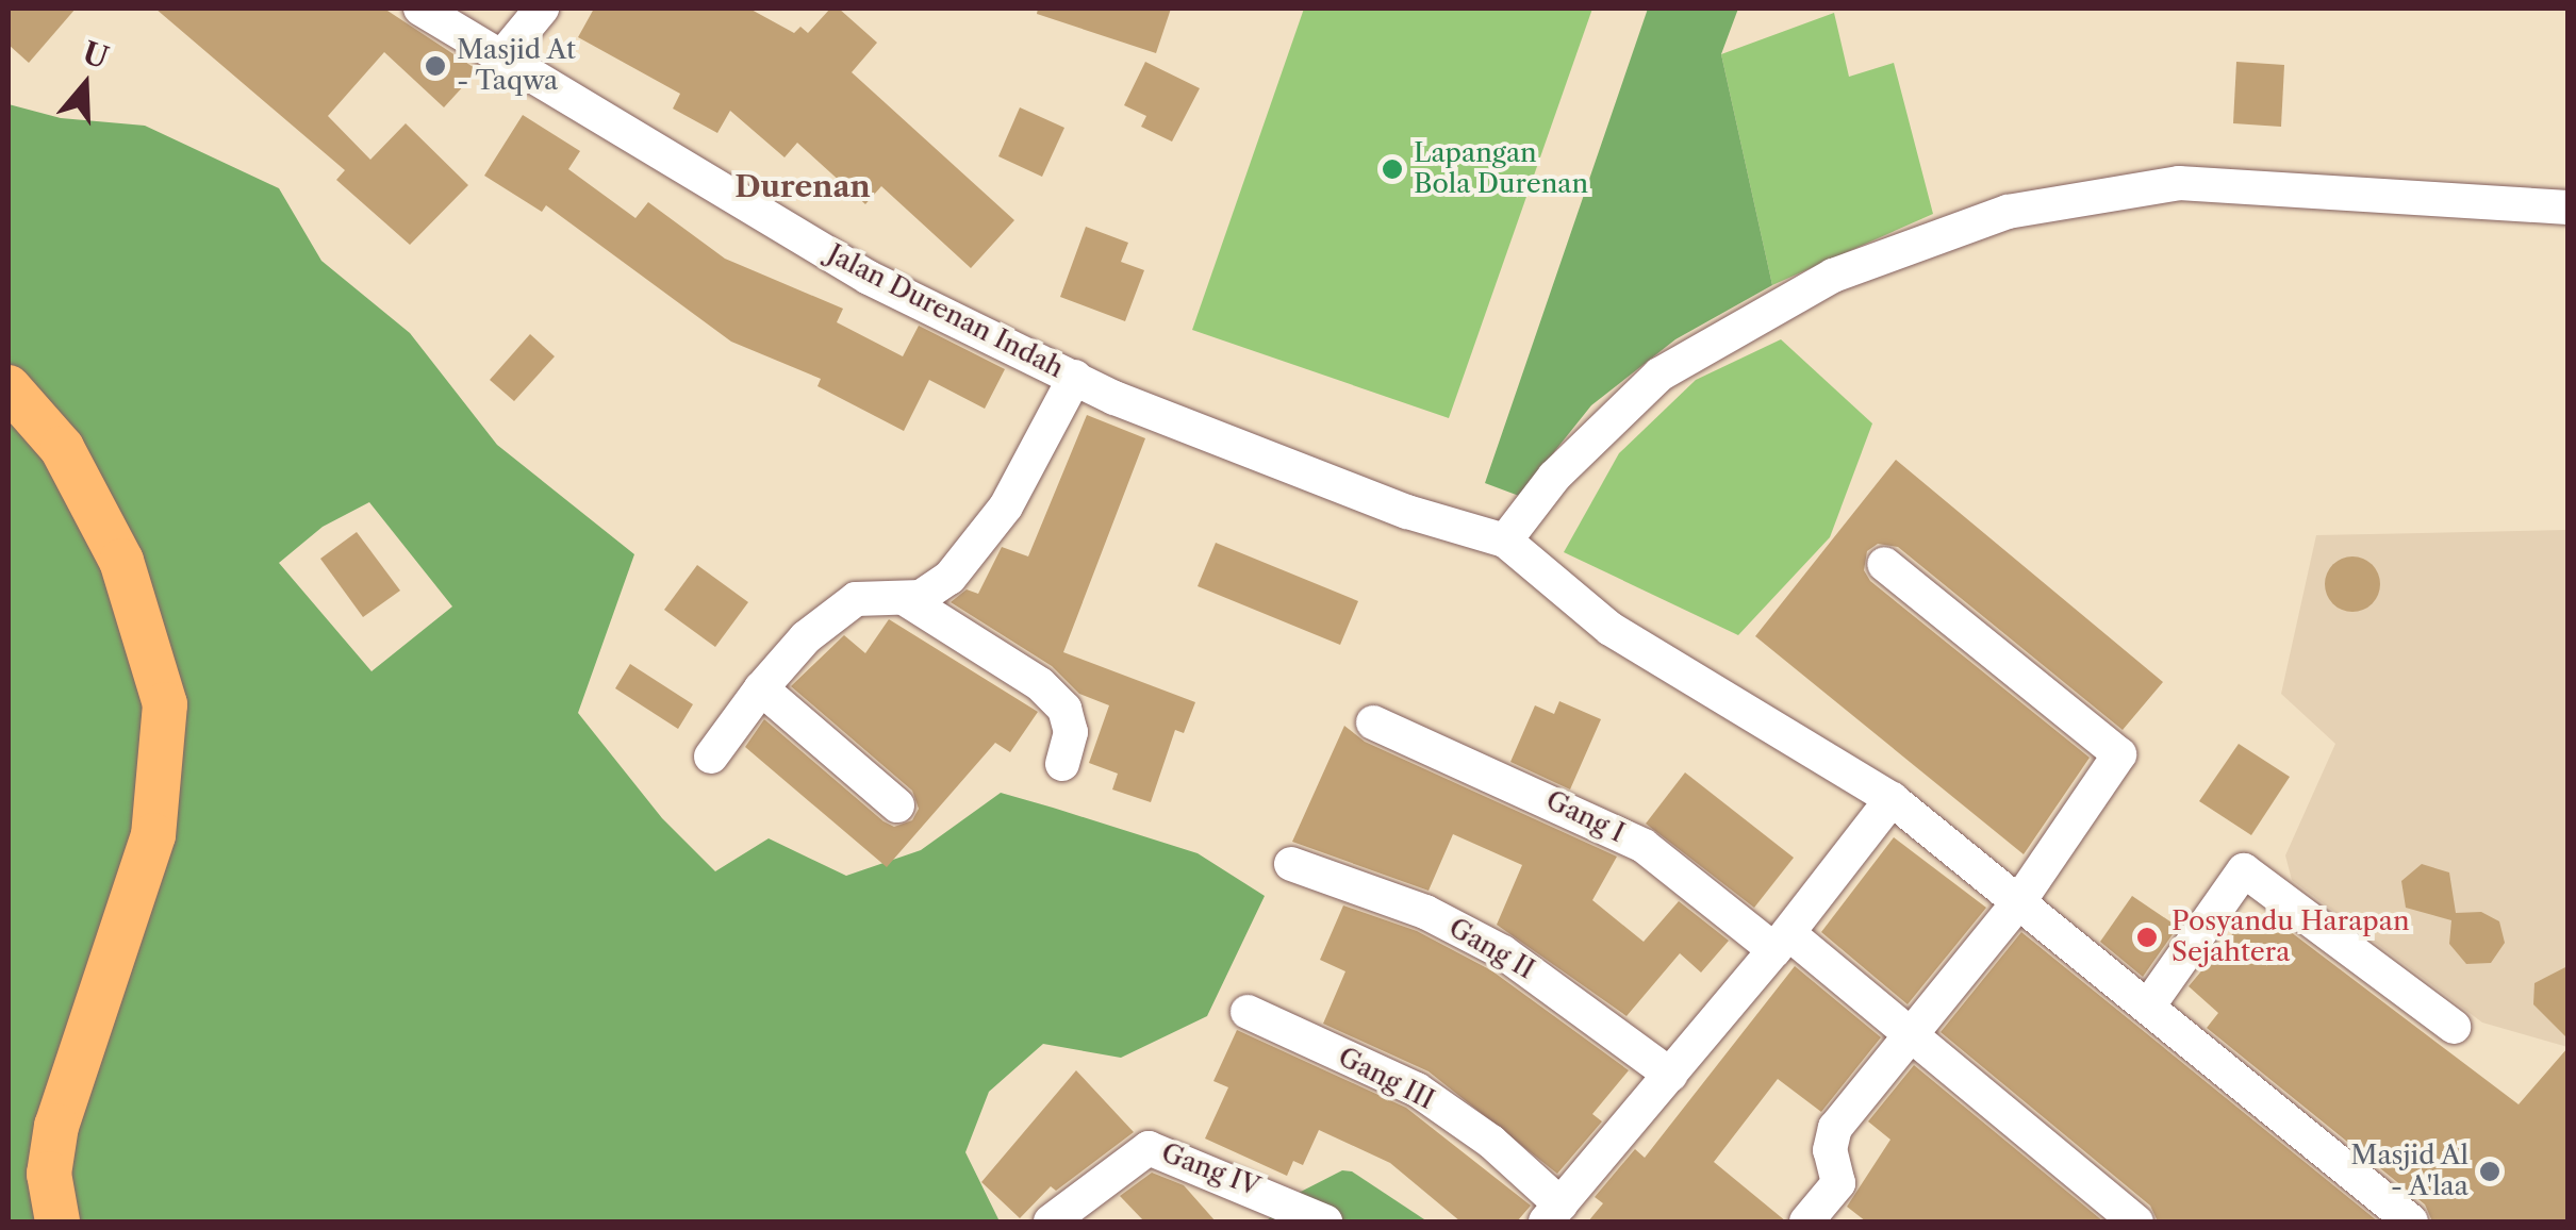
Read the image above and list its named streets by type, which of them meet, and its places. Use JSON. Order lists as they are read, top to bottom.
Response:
{
  "streets": {
    "street": [
      "Jalan Durenan Indah",
      "Gang I",
      "Gang II",
      "Gang III",
      "Gang IV"
    ]
  },
  "districts": ["Durenan"],
  "places": [
    "Masjid At - Taqwa",
    "Lapangan Bola Durenan",
    "Posyandu Harapan Sejahtera",
    "Masjid Al - A'laa"
  ],
  "north": "top"
}
